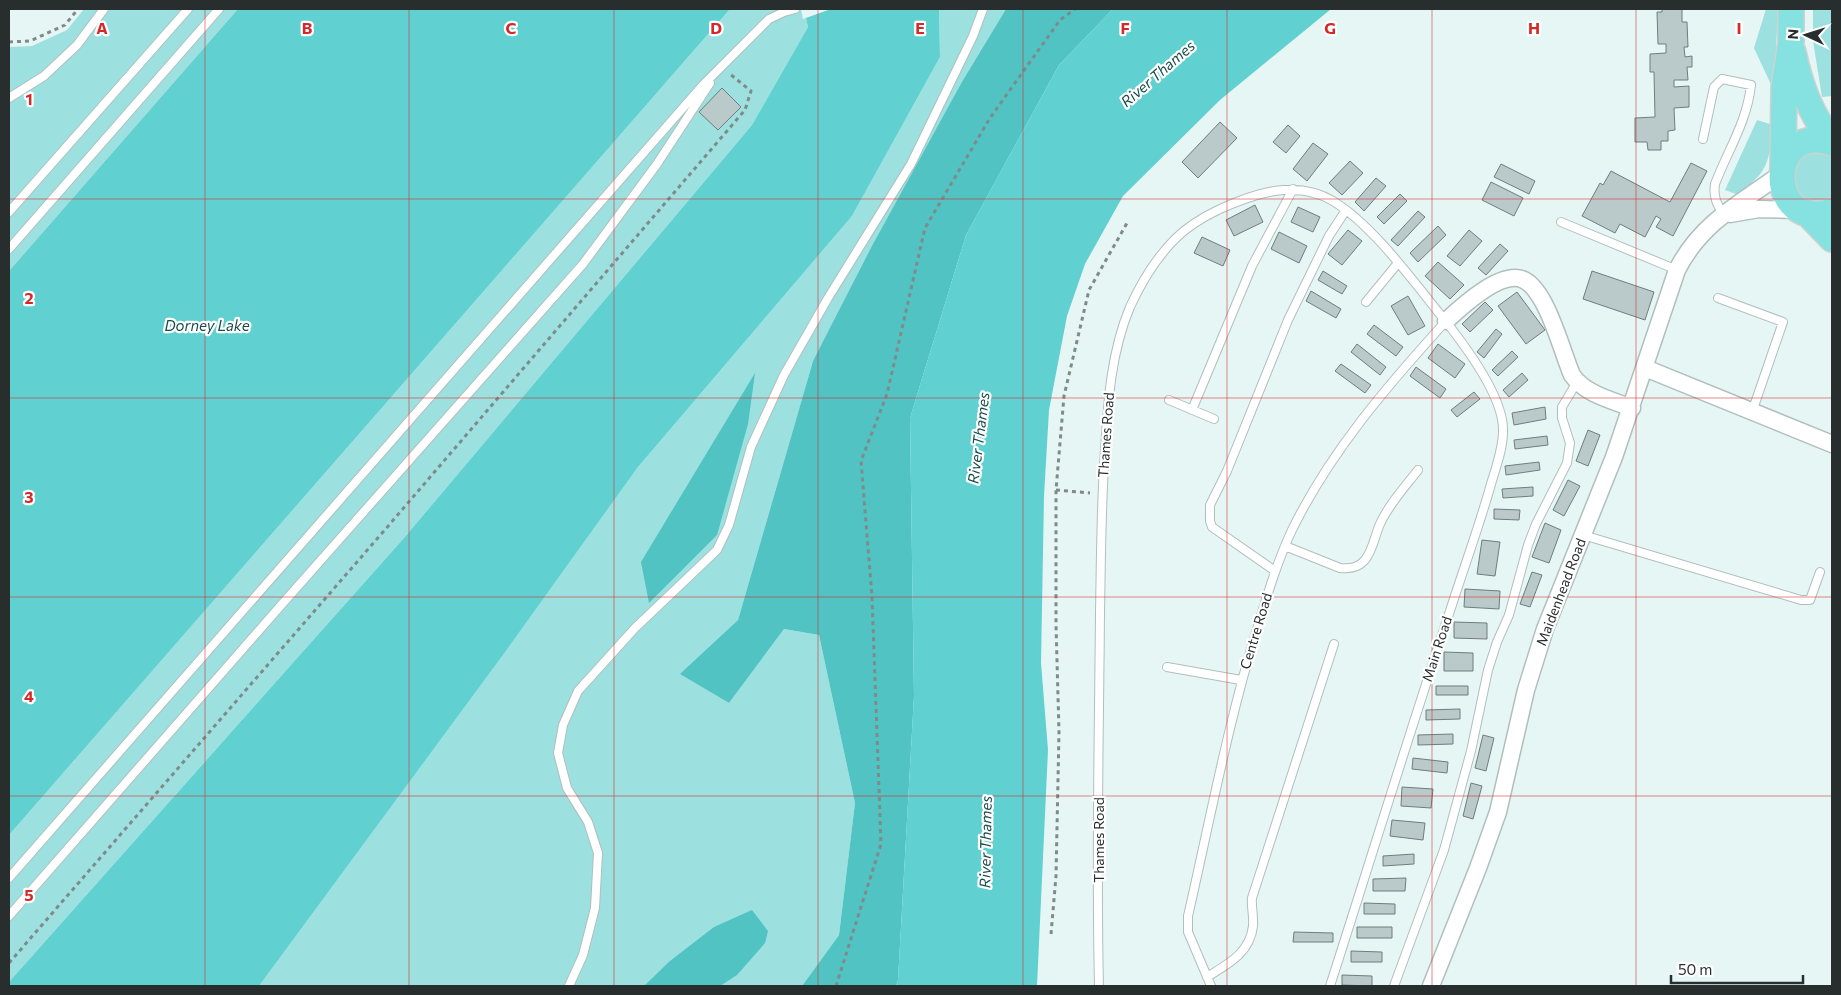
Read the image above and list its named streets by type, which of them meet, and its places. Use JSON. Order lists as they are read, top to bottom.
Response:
{
  "streets": {
    "street": ["Maidenhead Road"],
    "lane": ["Thames Road", "Centre Road", "Main Road"]
  },
  "crossings": [
    ["Thames Road", "Centre Road"],
    ["Thames Road", "Main Road"],
    ["Centre Road", "Main Road"]
  ],
  "water": ["River Thames", "Dorney Lake"],
  "scale_bar": "50 m",
  "north": "left",
  "grid": {
    "columns": [
      "A",
      "B",
      "C",
      "D",
      "E",
      "F",
      "G",
      "H",
      "I"
    ],
    "rows": [
      "1",
      "2",
      "3",
      "4",
      "5"
    ]
  }
}
